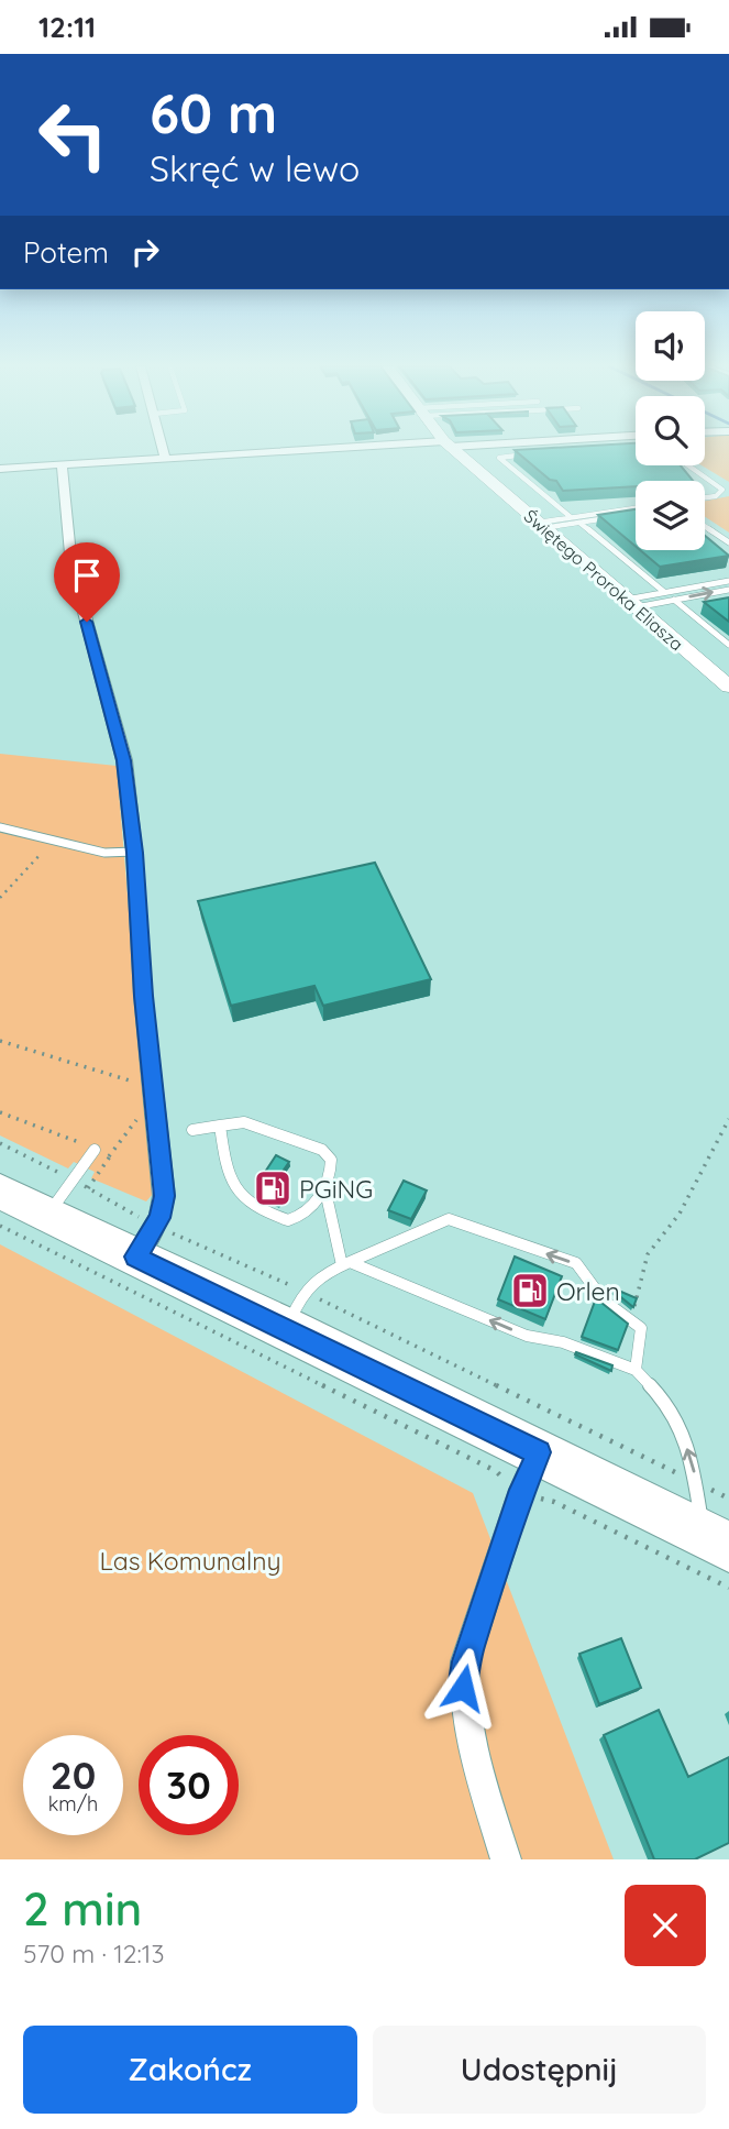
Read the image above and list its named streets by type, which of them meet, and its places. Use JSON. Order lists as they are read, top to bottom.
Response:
{
  "streets": {
    "street": ["Świętego Proroka Eliasza"]
  },
  "parks": ["Las Komunalny"],
  "places": {
    "fuel station": ["PGiNG", "Orlen"]
  },
  "page": {
    "status": "12:11",
    "turn": ["60 m", "Skręć w lewo"],
    "then": "Potem",
    "speed": "20 km/h",
    "limit": "30",
    "heading": ["2 min", "570 m · 12:13"],
    "buttons": ["Zakończ", "Udostępnij"]
  }
}
